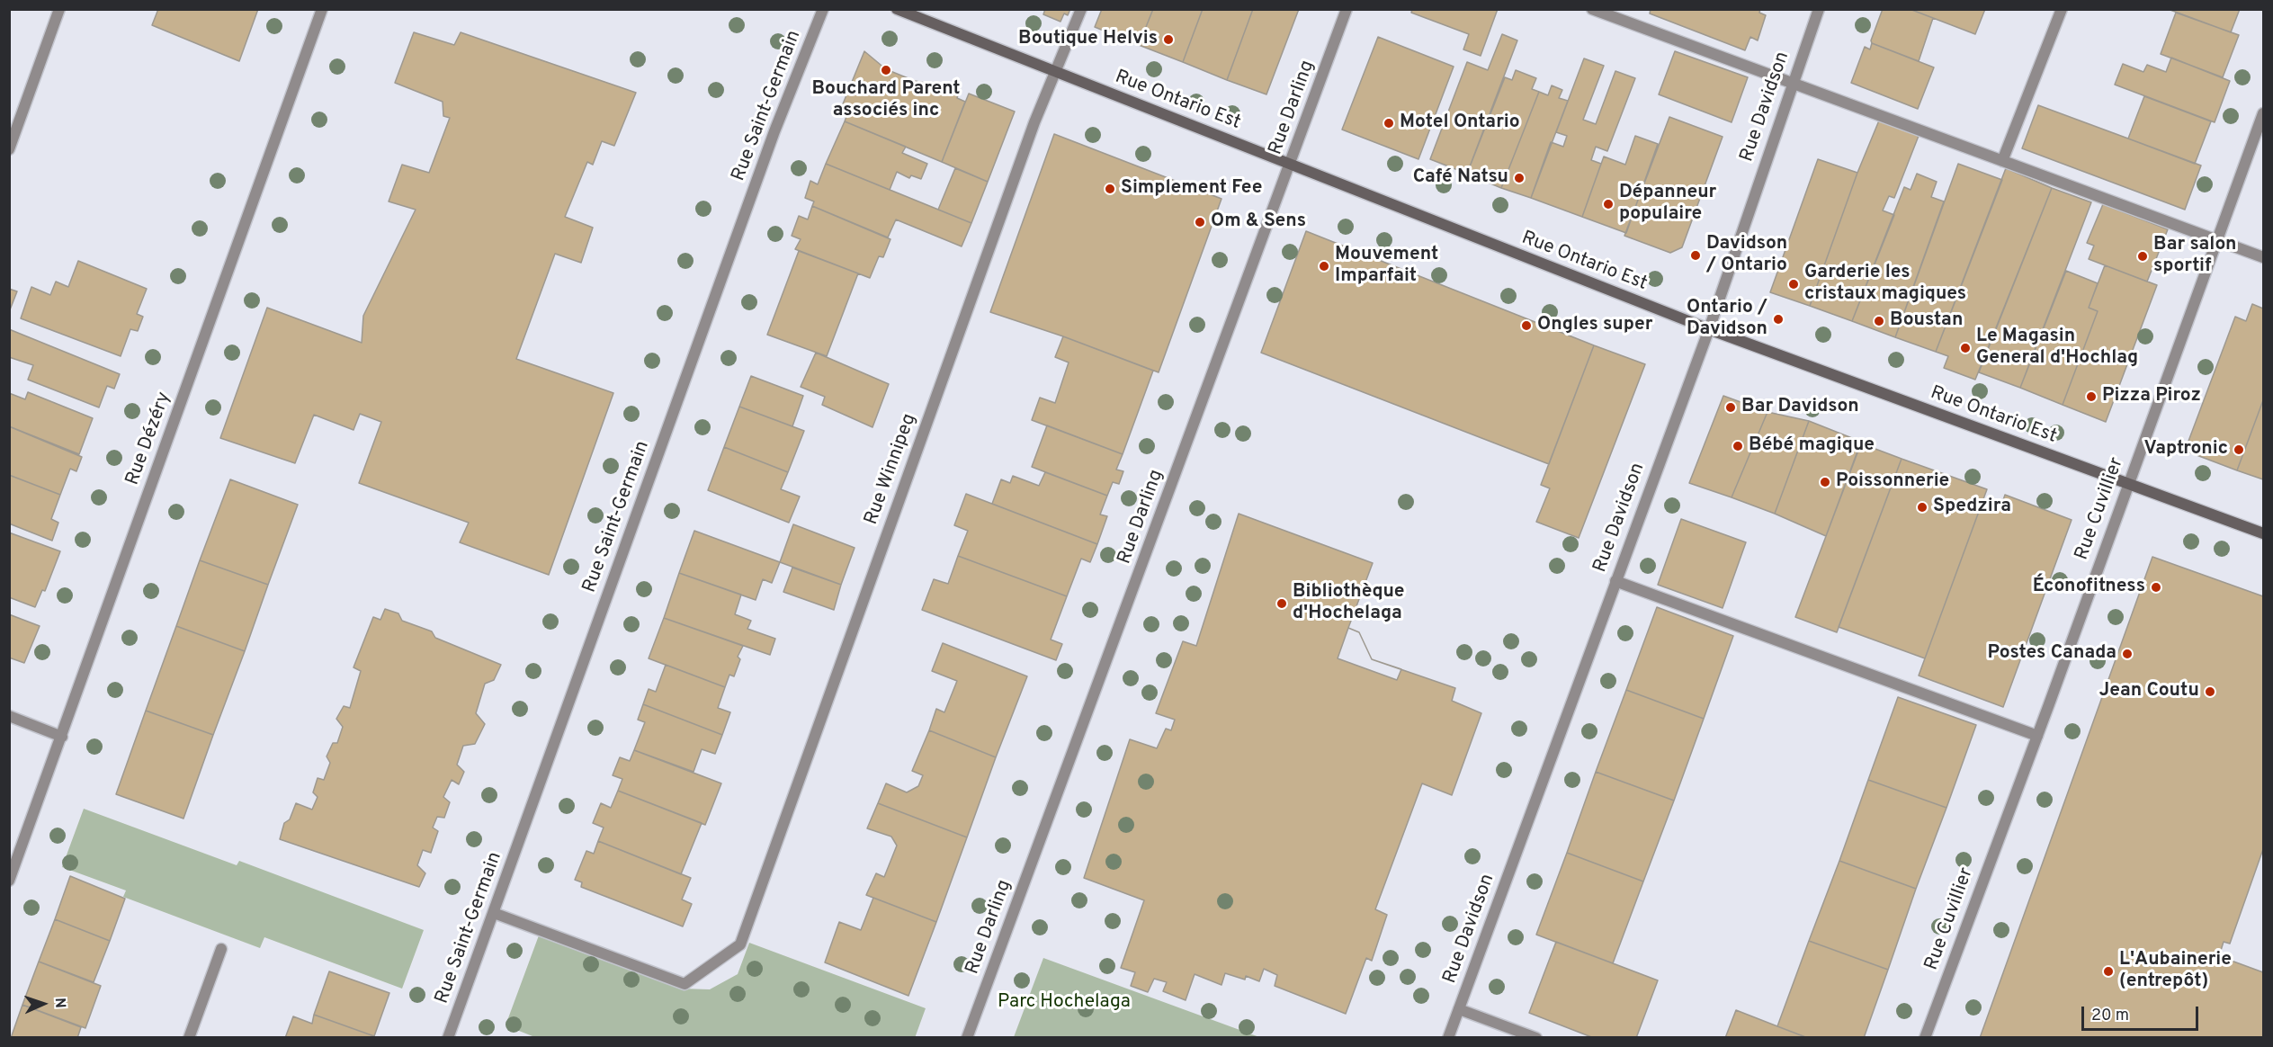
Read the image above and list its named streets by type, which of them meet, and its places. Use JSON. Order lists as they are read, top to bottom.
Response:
{
  "streets": {
    "main road": ["Rue Ontario Est"],
    "street": [
      "Rue Saint-Germain",
      "Rue Davidson",
      "Rue Darling",
      "Rue Dézéry",
      "Rue Winnipeg",
      "Rue Cuvillier"
    ]
  },
  "crossings": [
    ["Rue Ontario Est", "Rue Davidson"],
    ["Rue Ontario Est", "Rue Darling"],
    ["Rue Ontario Est", "Rue Winnipeg"],
    ["Rue Ontario Est", "Rue Cuvillier"],
    ["Rue Saint-Germain", "Rue Winnipeg"]
  ],
  "parks": ["Parc Hochelaga"],
  "places": [
    "Boutique Helvis",
    "Bouchard Parent associés inc",
    "Motel Ontario",
    "Café Natsu",
    "Simplement Fee",
    "Dépanneur populaire",
    "Om & Sens",
    "Davidson / Ontario",
    "Bar salon sportif",
    "Mouvement Imparfait",
    "Garderie les cristaux magiques",
    "Ontario / Davidson",
    "Boustan",
    "Ongles super",
    "Le Magasin General d'Hochlag",
    "Pizza Piroz",
    "Bar Davidson",
    "Bébé magique",
    "Vaptronic",
    "Poissonnerie",
    "Spedzira",
    "Éconofitness",
    "Bibliothèque d'Hochelaga",
    "Postes Canada",
    "Jean Coutu",
    "L'Aubainerie (entrepôt)"
  ],
  "scale_bar": "20 m",
  "north": "right"
}
